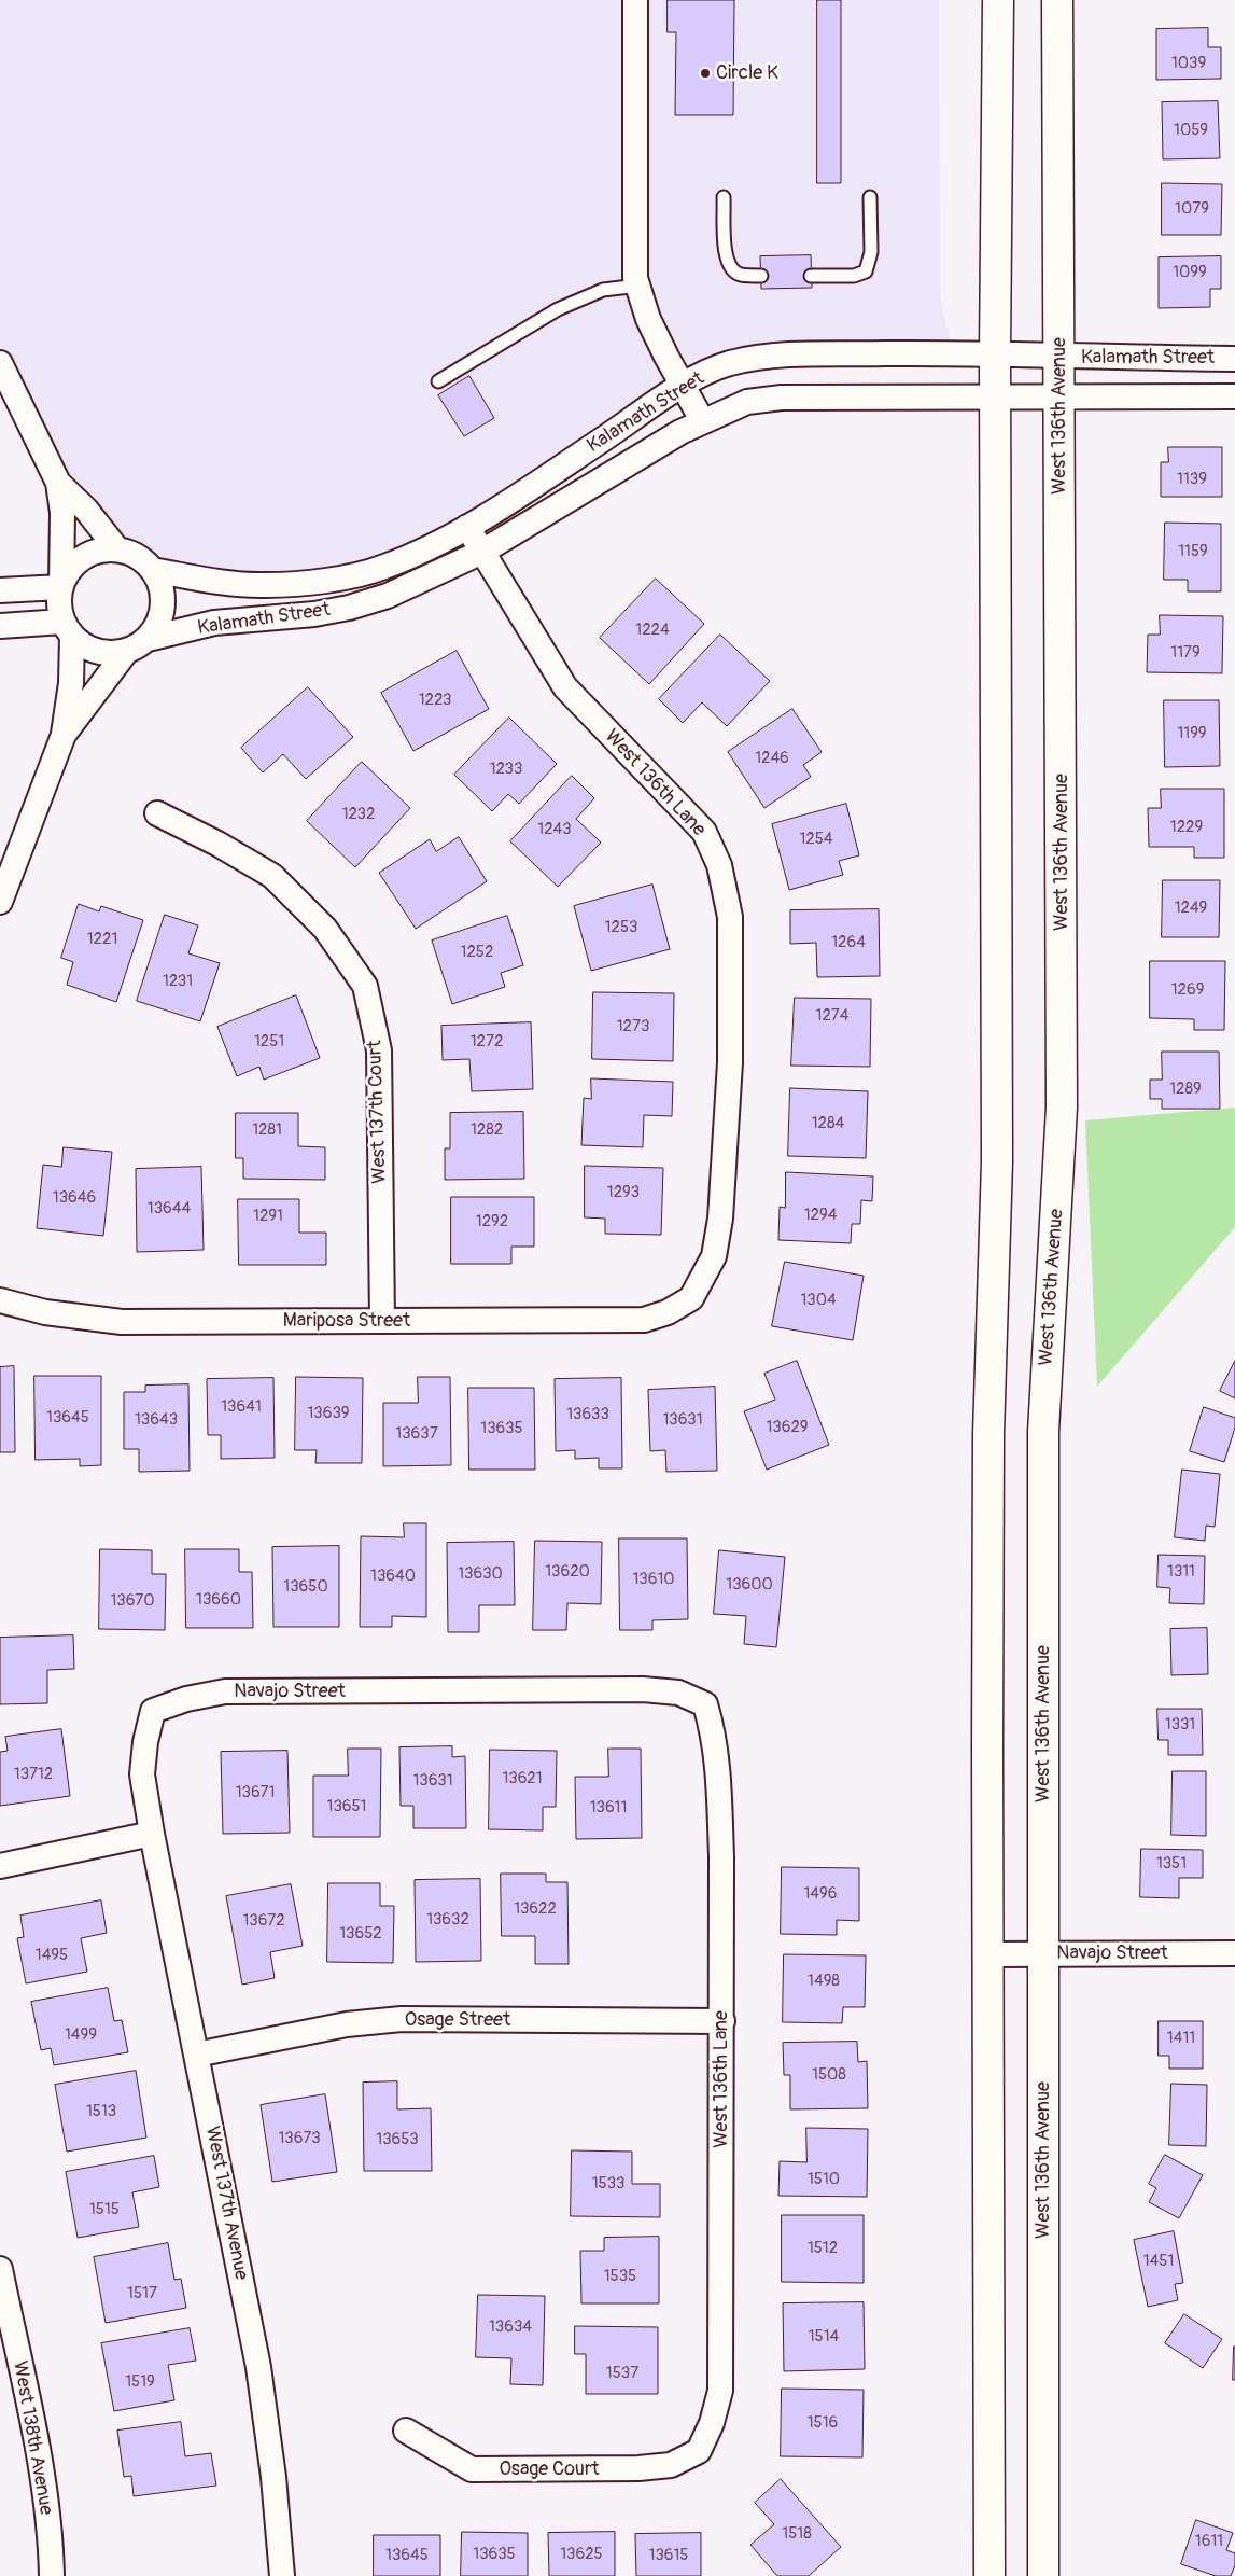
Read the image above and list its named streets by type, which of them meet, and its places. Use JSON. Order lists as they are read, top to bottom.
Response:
{
  "streets": {
    "main road": ["West 136th Avenue"],
    "street": [
      "Kalamath Street",
      "West 136th Lane",
      "West 137th Court",
      "Mariposa Street",
      "Navajo Street",
      "Osage Street",
      "West 137th Avenue",
      "West 138th Avenue",
      "Osage Court"
    ]
  },
  "crossings": [
    ["Kalamath Street", "West 136th Avenue"],
    ["Kalamath Street", "West 136th Lane"],
    ["West 136th Avenue", "Navajo Street"],
    ["West 136th Lane", "Mariposa Street"],
    ["West 136th Lane", "Navajo Street"],
    ["West 136th Lane", "Osage Street"],
    ["West 136th Lane", "Osage Court"],
    ["West 137th Court", "Mariposa Street"],
    ["Navajo Street", "West 137th Avenue"],
    ["Osage Street", "West 137th Avenue"]
  ],
  "places": ["Circle K"],
  "house_numbers": [
    "1039",
    "1059",
    "1079",
    "1099",
    "1139",
    "1159",
    "1224",
    "1179",
    "1223",
    "1199",
    "1246",
    "1233",
    "1232",
    "1229",
    "1243",
    "1254",
    "1249",
    "1253",
    "1221",
    "1264",
    "1252",
    "1231",
    "1269",
    "1274",
    "1273",
    "1251",
    "1272",
    "1289",
    "1284",
    "1281",
    "1282",
    "1293",
    "13646",
    "13644",
    "1294",
    "1291",
    "1292",
    "1304",
    "13641",
    "13639",
    "13633",
    "13645",
    "13643",
    "13631",
    "13629",
    "13635",
    "13637",
    "13620",
    "1311",
    "13630",
    "13640",
    "13610",
    "13600",
    "13650",
    "13660",
    "13670",
    "1331",
    "13712",
    "13621",
    "13631",
    "13671",
    "13651",
    "13611",
    "1351",
    "1496",
    "13622",
    "13632",
    "13672",
    "13652",
    "1495",
    "1498",
    "1499",
    "1411",
    "1508",
    "1513",
    "13673",
    "13653",
    "1510",
    "1533",
    "1515",
    "1512",
    "1451",
    "1535",
    "1517",
    "13634",
    "1514",
    "1537",
    "1519",
    "1516",
    "1518",
    "1611",
    "13635",
    "13625",
    "13645",
    "13615"
  ]
}
